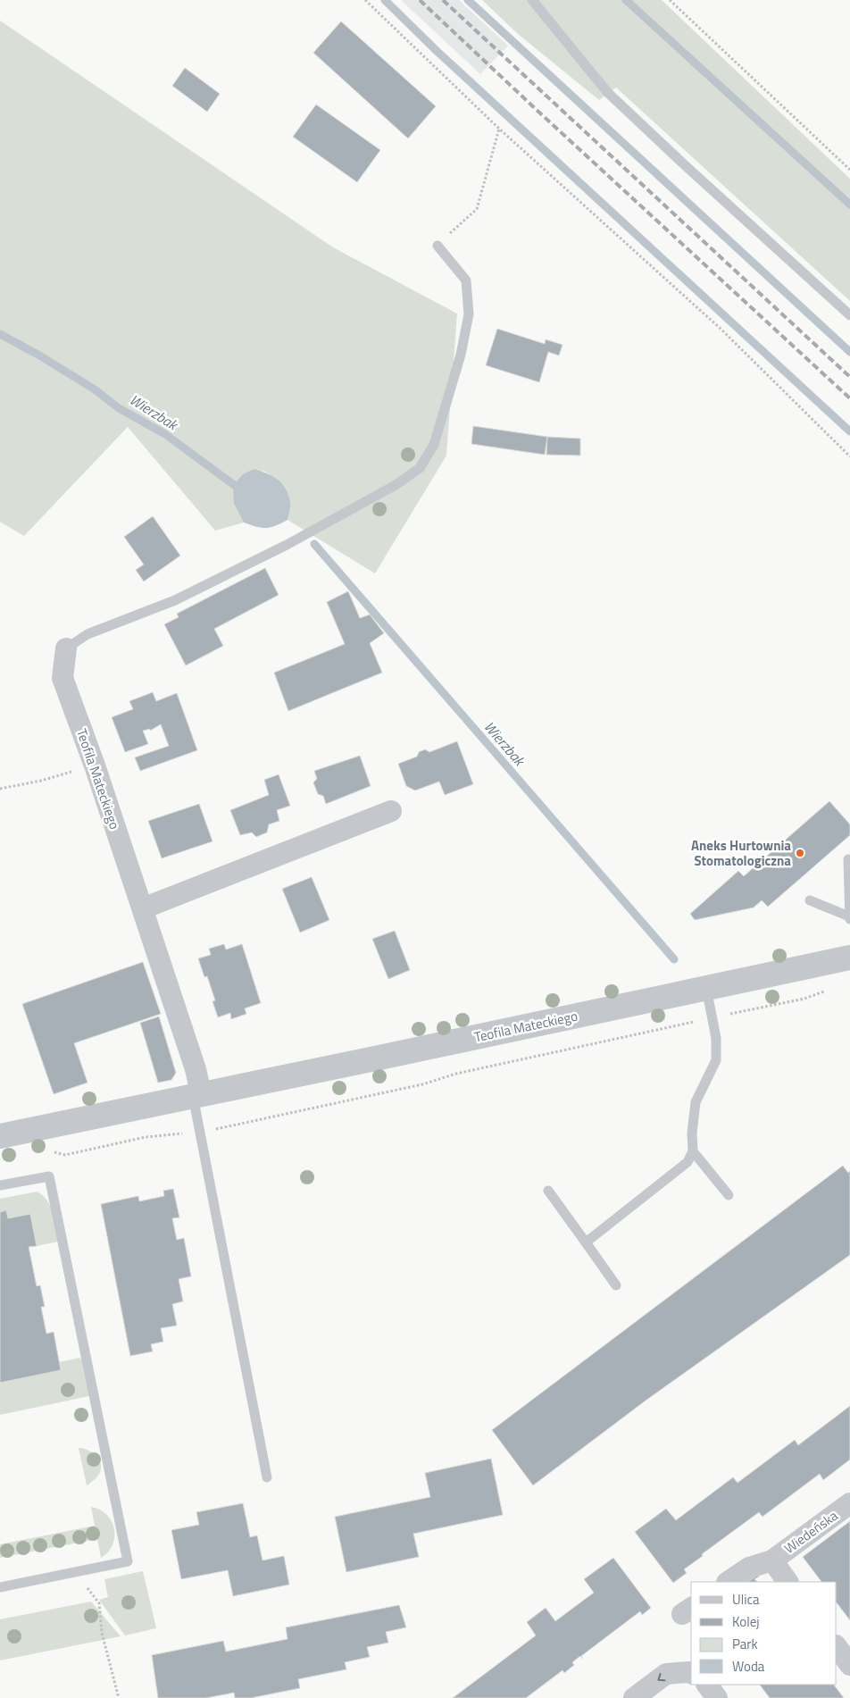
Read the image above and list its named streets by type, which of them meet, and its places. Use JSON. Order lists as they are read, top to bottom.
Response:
{
  "streets": {
    "street": ["Teofila Mateckiego", "Wiedeńska"]
  },
  "water": ["Wierzbak"],
  "places": ["Aneks Hurtownia Stomatologiczna"],
  "legend": [
    "Ulica",
    "Kolej",
    "Park",
    "Woda"
  ]
}
